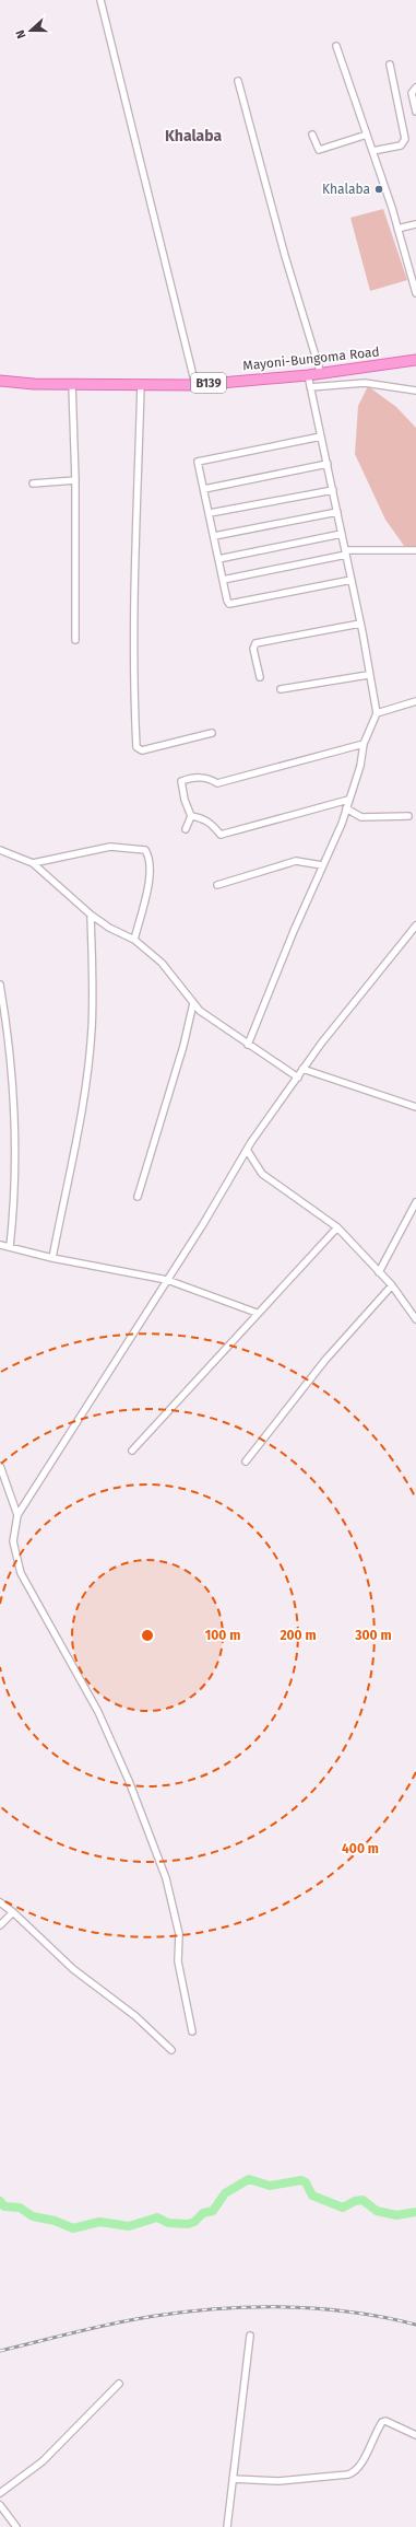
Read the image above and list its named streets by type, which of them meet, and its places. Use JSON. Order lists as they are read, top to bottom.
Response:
{
  "streets": {
    "main road": ["Mayoni-Bungoma Road", "B139"]
  },
  "districts": ["Khalaba"],
  "places": ["Khalaba"],
  "north": "left",
  "rings": [
    "100 m",
    "200 m",
    "300 m",
    "400 m"
  ]
}
